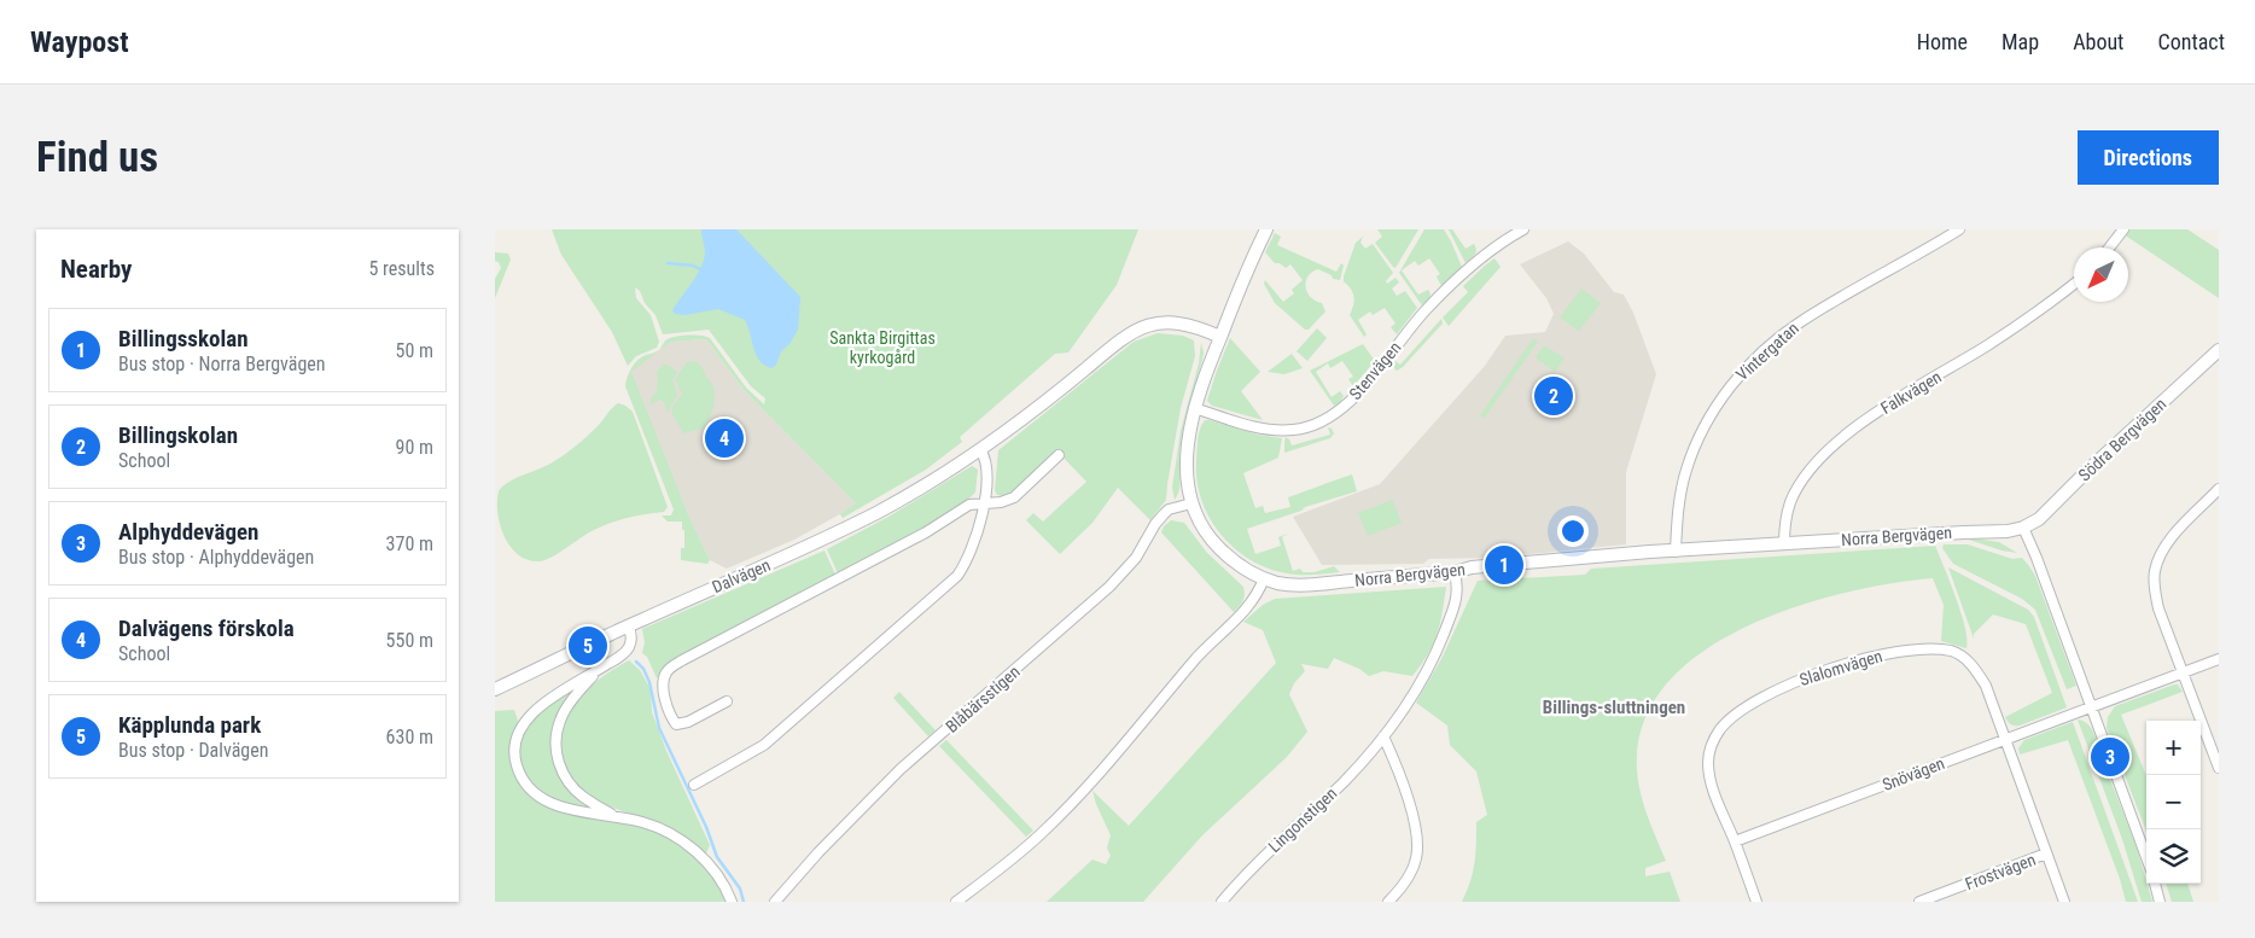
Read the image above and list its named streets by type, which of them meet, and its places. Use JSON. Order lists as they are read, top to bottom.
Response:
{
  "streets": {
    "street": [
      "Vintergatan",
      "Stenvägen",
      "Falkvägen",
      "Södra Bergvägen",
      "Norra Bergvägen",
      "Dalvägen",
      "Slalomvägen",
      "Blåbärsstigen",
      "Snövägen",
      "Lingonstigen",
      "Frostvägen"
    ]
  },
  "crossings": [
    ["Vintergatan", "Norra Bergvägen"],
    ["Stenvägen", "Norra Bergvägen"],
    ["Falkvägen", "Norra Bergvägen"],
    ["Södra Bergvägen", "Norra Bergvägen"],
    ["Norra Bergvägen", "Dalvägen"],
    ["Norra Bergvägen", "Blåbärsstigen"],
    ["Norra Bergvägen", "Lingonstigen"],
    ["Slalomvägen", "Snövägen"],
    ["Slalomvägen", "Frostvägen"]
  ],
  "districts": ["Billings-sluttningen"],
  "parks": ["Sankta Birgittas kyrkogård"],
  "north": "bottom left",
  "page": {
    "header": "Waypost",
    "nav": [
      "Home",
      "Map",
      "About",
      "Contact"
    ],
    "buttons": "Directions",
    "title": "Find us",
    "heading": ["Nearby", "5 results"],
    "list": [
      {
        "mark": "1",
        "name": "Billingsskolan",
        "note": "Bus stop · Norra Bergvägen",
        "value": "50 m"
      },
      {
        "mark": "2",
        "name": "Billingskolan",
        "note": "School",
        "value": "90 m"
      },
      {
        "mark": "3",
        "name": "Alphyddevägen",
        "note": "Bus stop · Alphyddevägen",
        "value": "370 m"
      },
      {
        "mark": "4",
        "name": "Dalvägens förskola",
        "note": "School",
        "value": "550 m"
      },
      {
        "mark": "5",
        "name": "Käpplunda park",
        "note": "Bus stop · Dalvägen",
        "value": "630 m"
      }
    ],
    "pins": [
      "2",
      "4",
      "1",
      "5",
      "3"
    ],
    "map_buttons": ["+", "−"]
  }
}
